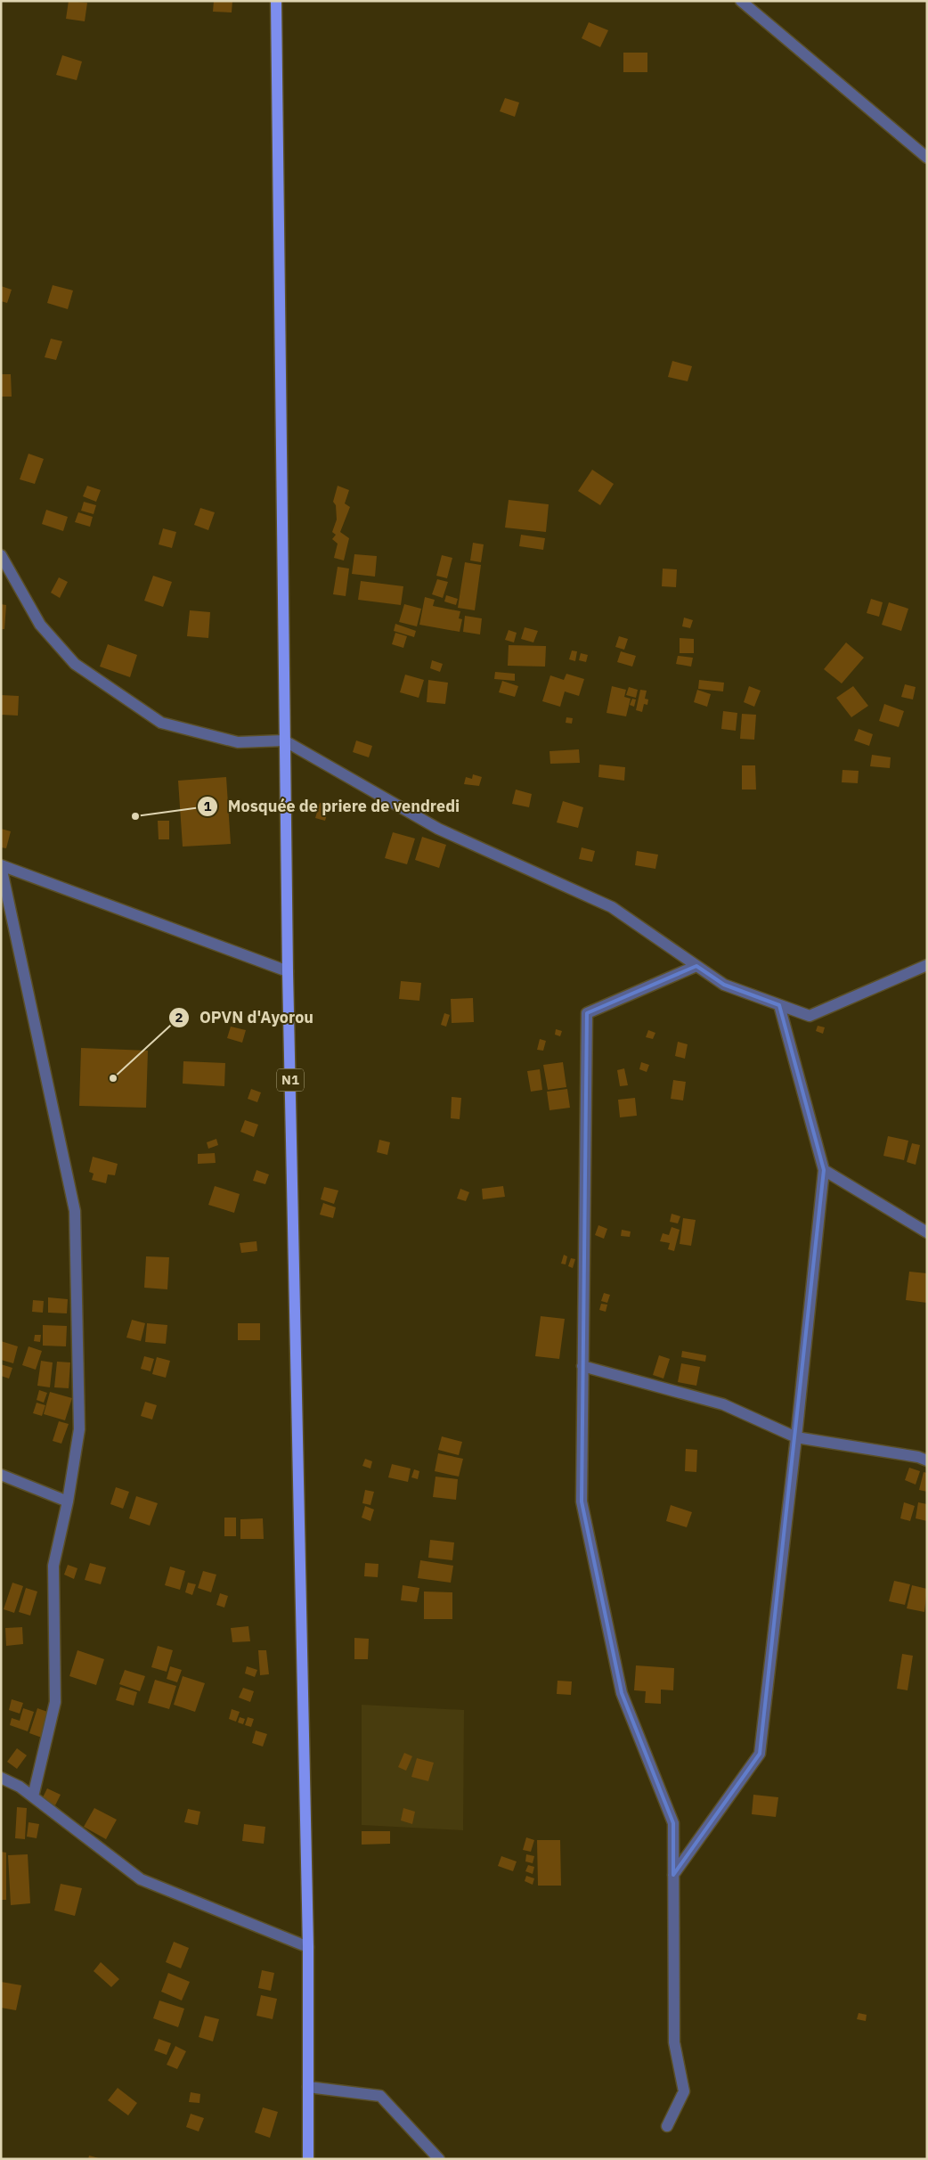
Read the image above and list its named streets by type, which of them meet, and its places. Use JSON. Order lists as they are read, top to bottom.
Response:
{
  "streets": {
    "main road": ["N1"]
  },
  "places": ["Mosquée de priere de vendredi", "OPVN d'Ayorou"]
}
